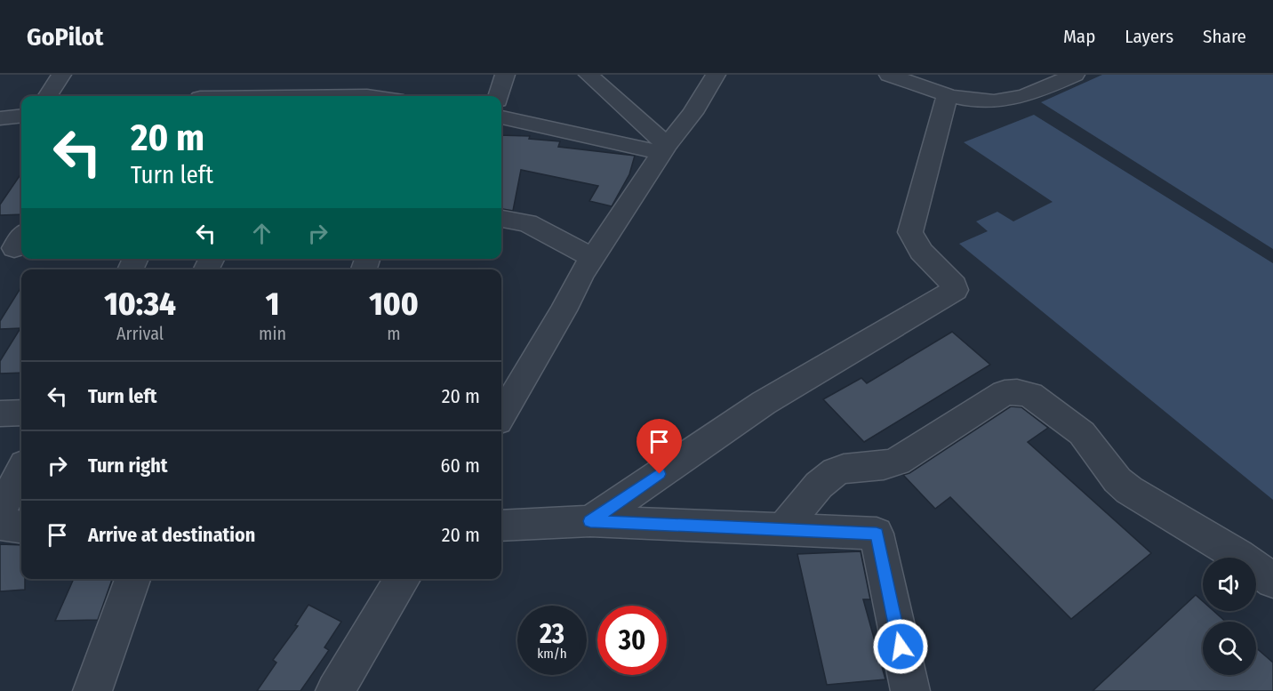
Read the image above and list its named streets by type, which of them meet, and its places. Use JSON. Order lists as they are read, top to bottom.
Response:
{
  "page": {
    "header": "GoPilot",
    "nav": ["Map", "Layers", "Share"],
    "turn": ["20 m", "Turn left"],
    "eta": [
      "10:34",
      "Arrival",
      "1",
      "min",
      "100",
      "m"
    ],
    "list": [
      {
        "name": "Turn left",
        "value": "20 m"
      },
      {
        "name": "Turn right",
        "value": "60 m"
      },
      {
        "name": "Arrive at destination",
        "value": "20 m"
      }
    ],
    "speed": "23 km/h",
    "limit": "30"
  }
}
